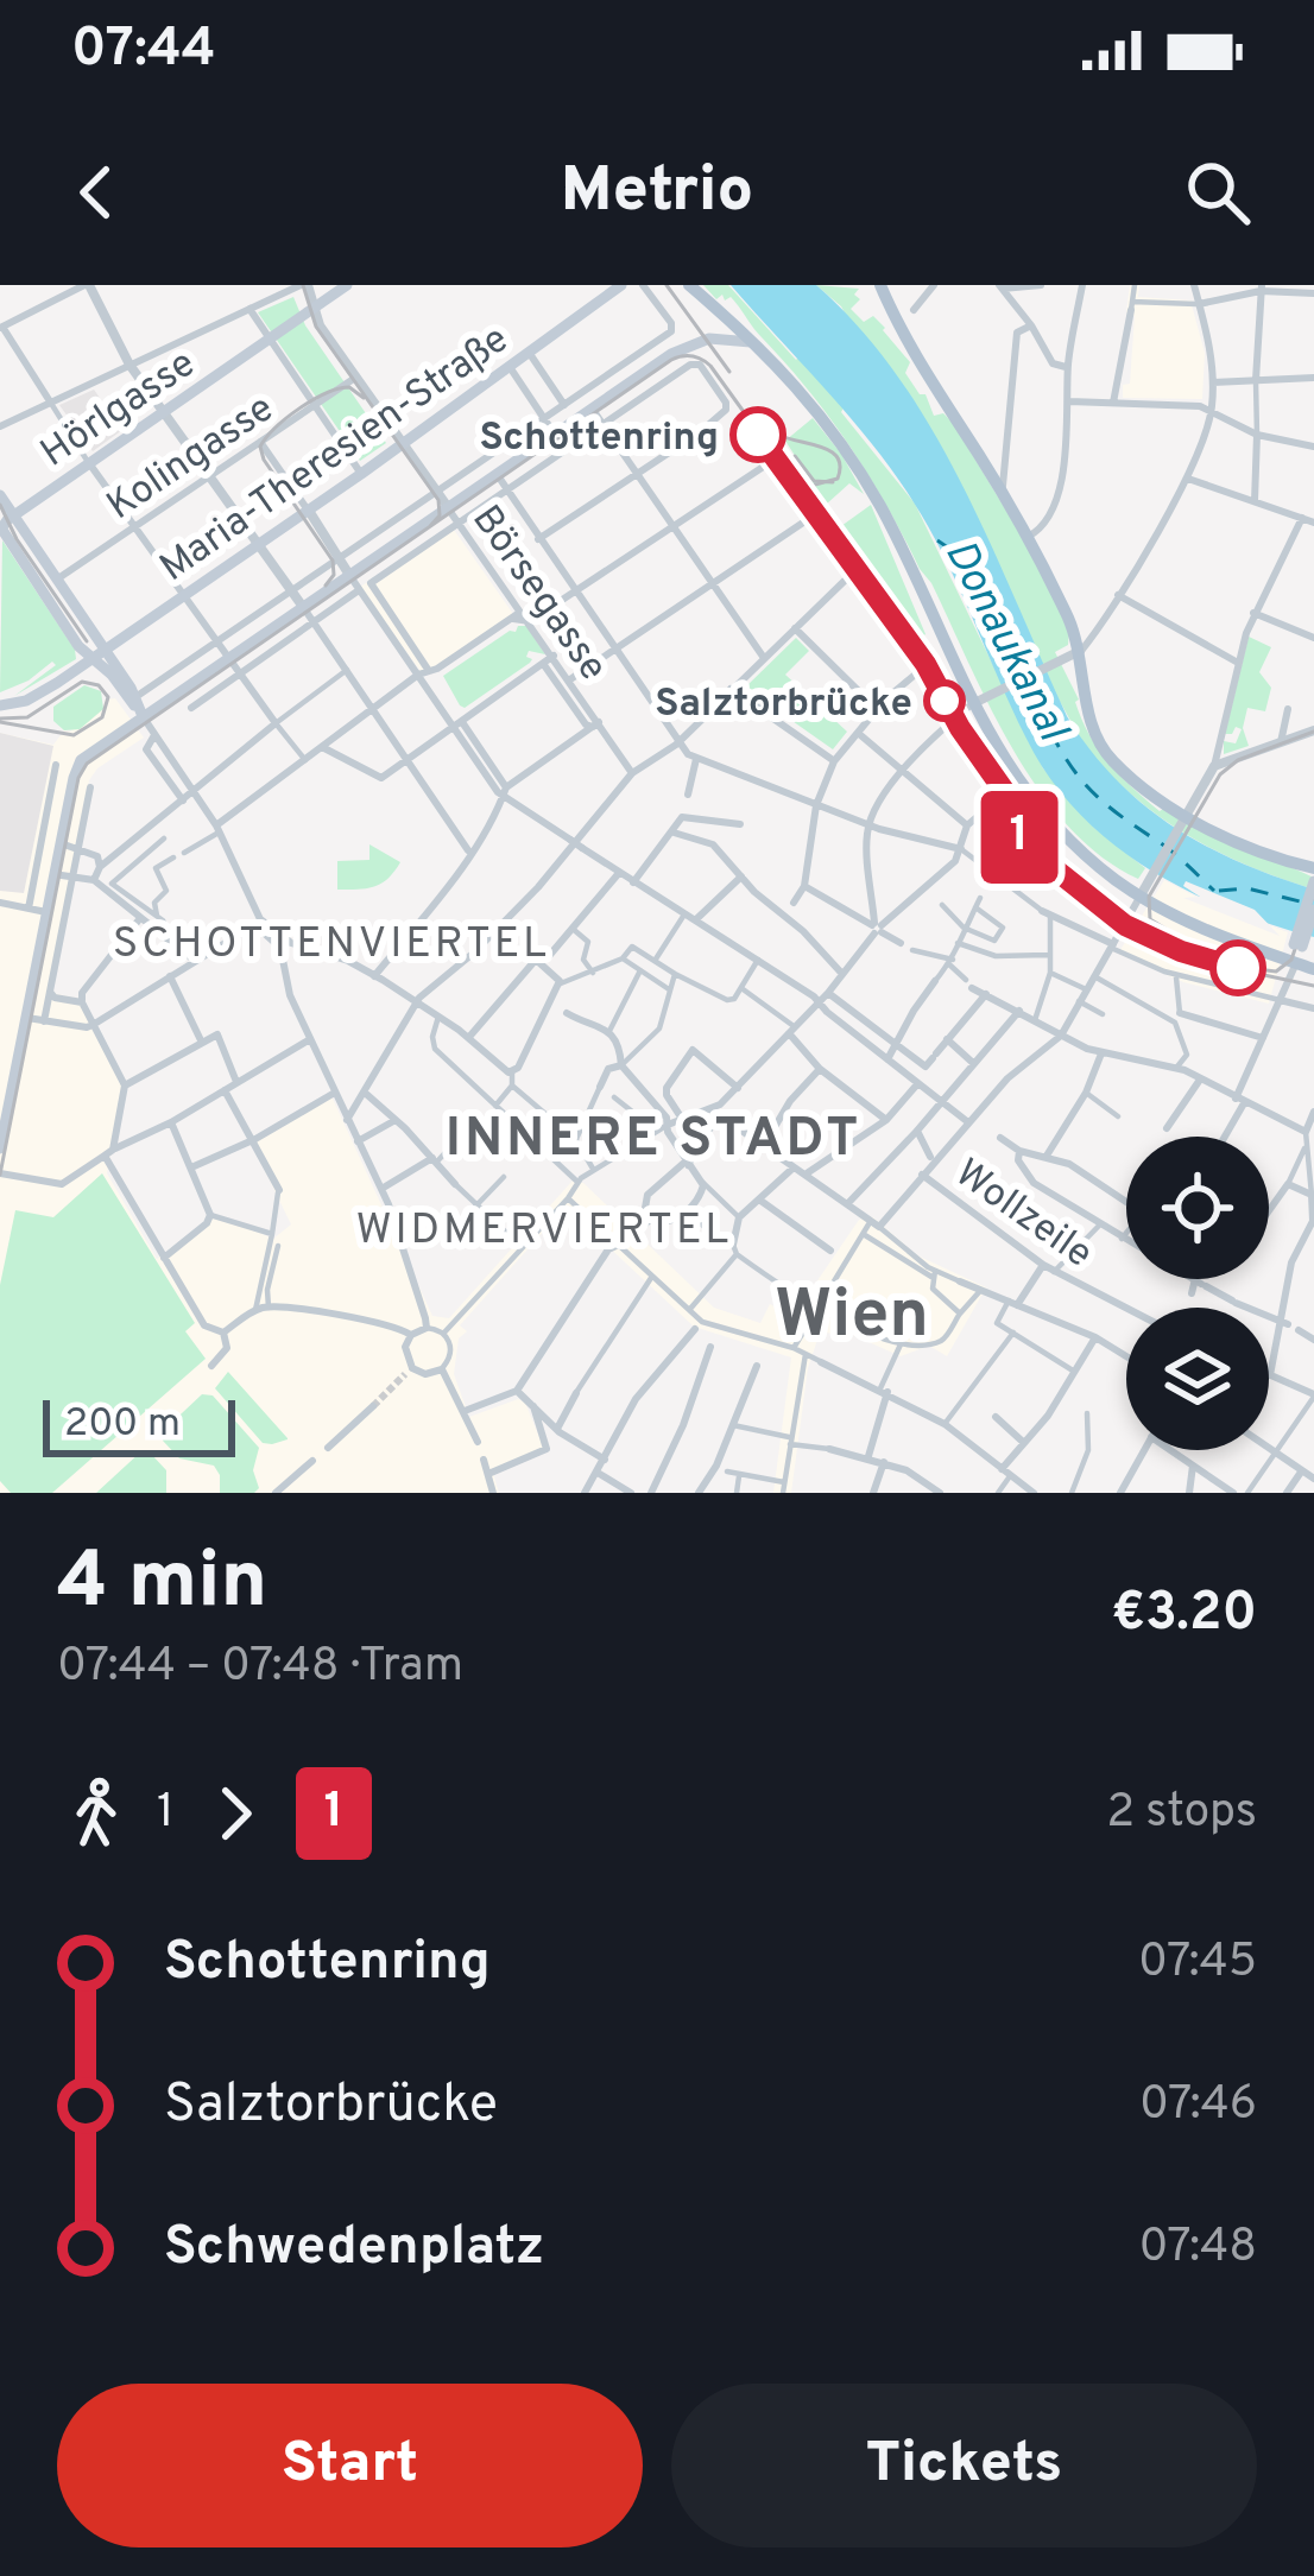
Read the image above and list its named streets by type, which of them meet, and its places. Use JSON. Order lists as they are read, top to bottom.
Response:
{
  "streets": {
    "main road": ["Hörlgasse", "Maria-Theresien-Straße"],
    "street": ["Kolingasse", "Börsegasse", "Wollzeile"]
  },
  "crossings": [
    ["Hörlgasse", "Börsegasse"],
    ["Maria-Theresien-Straße", "Börsegasse"],
    ["Kolingasse", "Börsegasse"]
  ],
  "districts": [
    "SCHOTTENVIERTEL",
    "INNERE STADT",
    "WIDMERVIERTEL",
    "Wien"
  ],
  "water": ["Donaukanal"],
  "places": ["Schottenring", "Salztorbrücke"],
  "lines": ["tram line 1"],
  "scale_bar": "200 m",
  "page": {
    "status": "07:44",
    "header": "Metrio",
    "on_map": "1",
    "scale": "200 m",
    "heading": ["4 min", "07:44 – 07:48 · Tram", "€3.20"],
    "legs": ["1", "1", "2 stops"],
    "list": [
      {
        "name": "Schottenring",
        "value": "07:45"
      },
      {
        "name": "Salztorbrücke",
        "value": "07:46"
      },
      {
        "name": "Schwedenplatz",
        "value": "07:48"
      }
    ],
    "buttons": ["Start", "Tickets"]
  }
}
